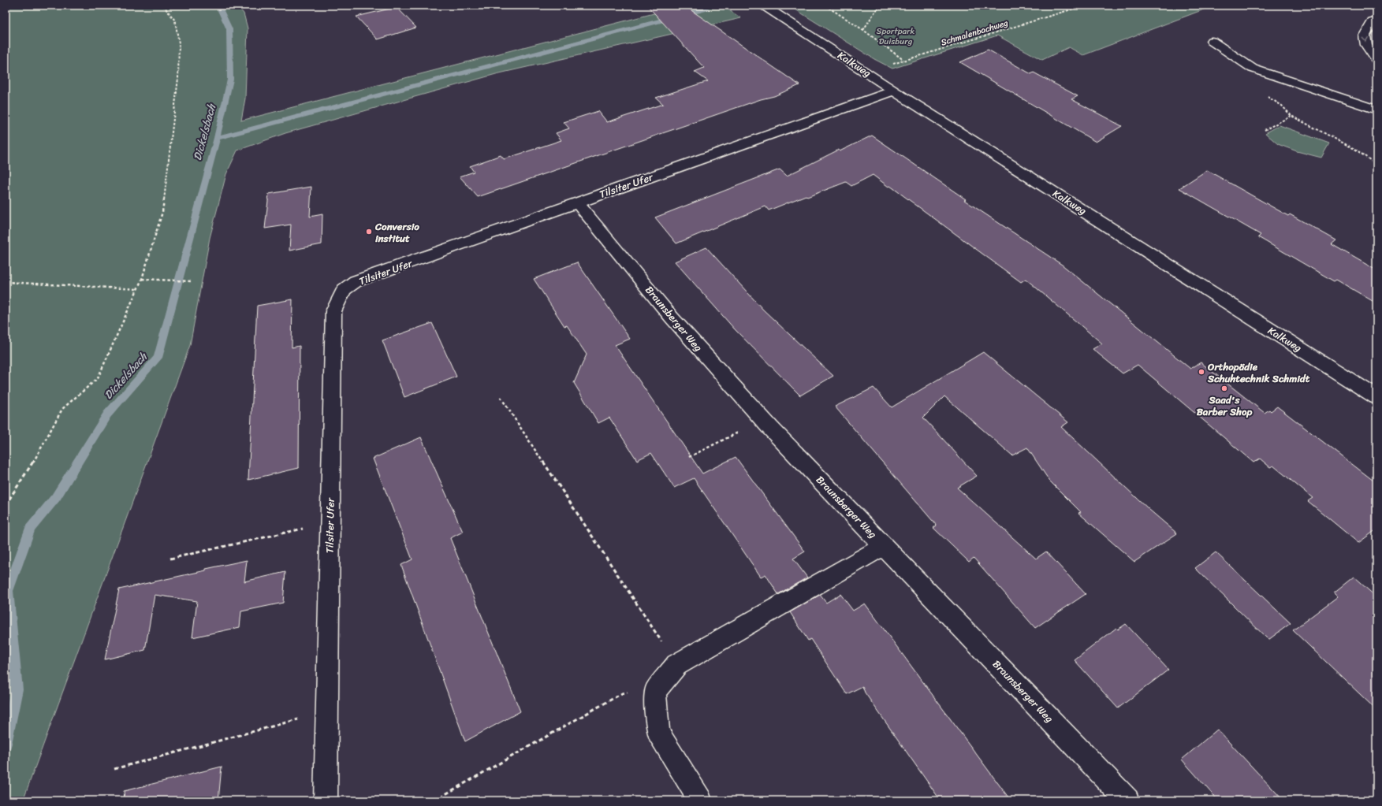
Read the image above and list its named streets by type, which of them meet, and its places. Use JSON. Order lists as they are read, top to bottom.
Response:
{
  "streets": {
    "street": ["Kalkweg", "Tilsiter Ufer", "Braunsberger Weg"],
    "path": ["Schmalenbachweg"]
  },
  "crossings": [
    ["Schmalenbachweg", "Kalkweg"],
    ["Kalkweg", "Tilsiter Ufer"],
    ["Tilsiter Ufer", "Braunsberger Weg"]
  ],
  "water": ["Dickelsbach"],
  "parks": ["Sportpark Duisburg"],
  "places": ["Conversio institut", "Orthopädie Schuhtechnik Schmidt", "Saad's Barber Shop"]
}
